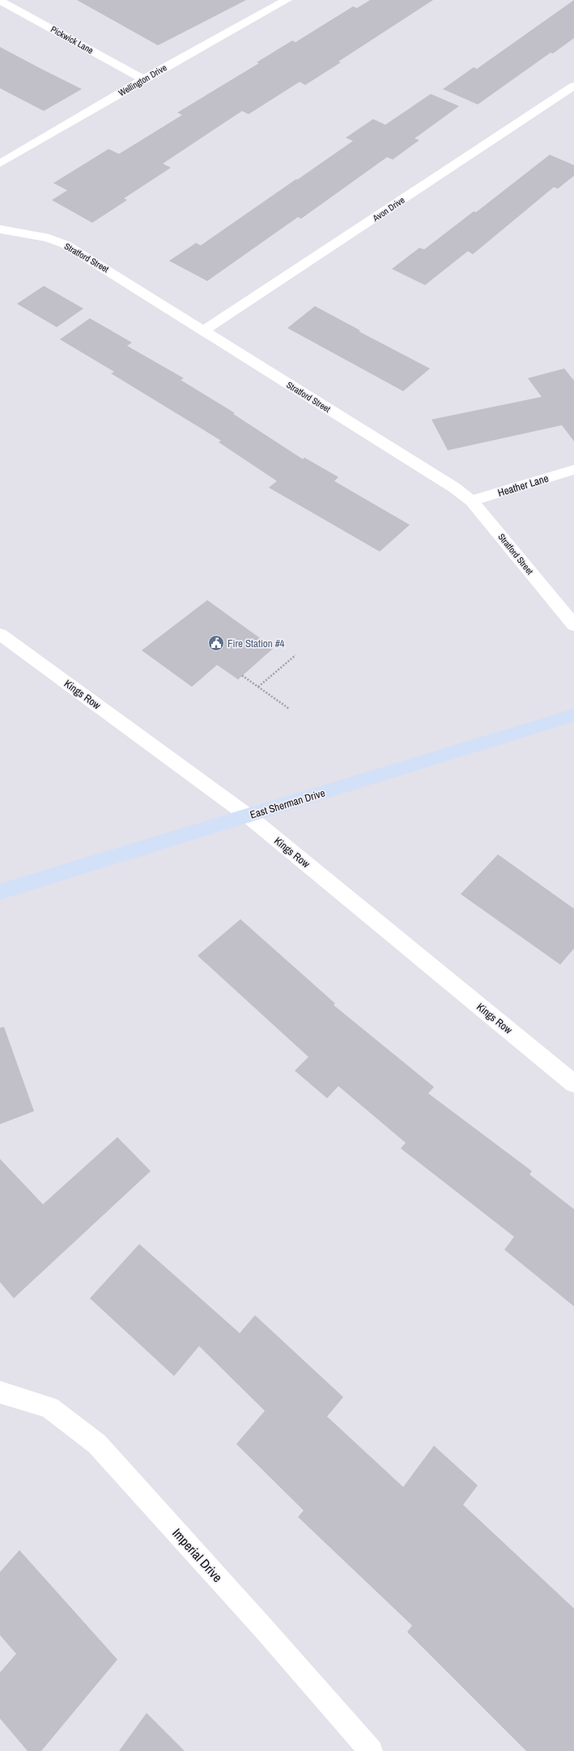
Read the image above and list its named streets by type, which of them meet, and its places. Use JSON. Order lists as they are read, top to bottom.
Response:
{
  "streets": {
    "main road": ["East Sherman Drive"],
    "street": [
      "Pickwick Lane",
      "Wellington Drive",
      "Avon Drive",
      "Stratford Street",
      "Heather Lane",
      "Kings Row",
      "Imperial Drive"
    ]
  },
  "crossings": [
    ["Pickwick Lane", "Wellington Drive"],
    ["Avon Drive", "Stratford Street"],
    ["Stratford Street", "Heather Lane"],
    ["Kings Row", "East Sherman Drive"]
  ],
  "places": {
    "public building": ["Fire Station #4"]
  }
}
